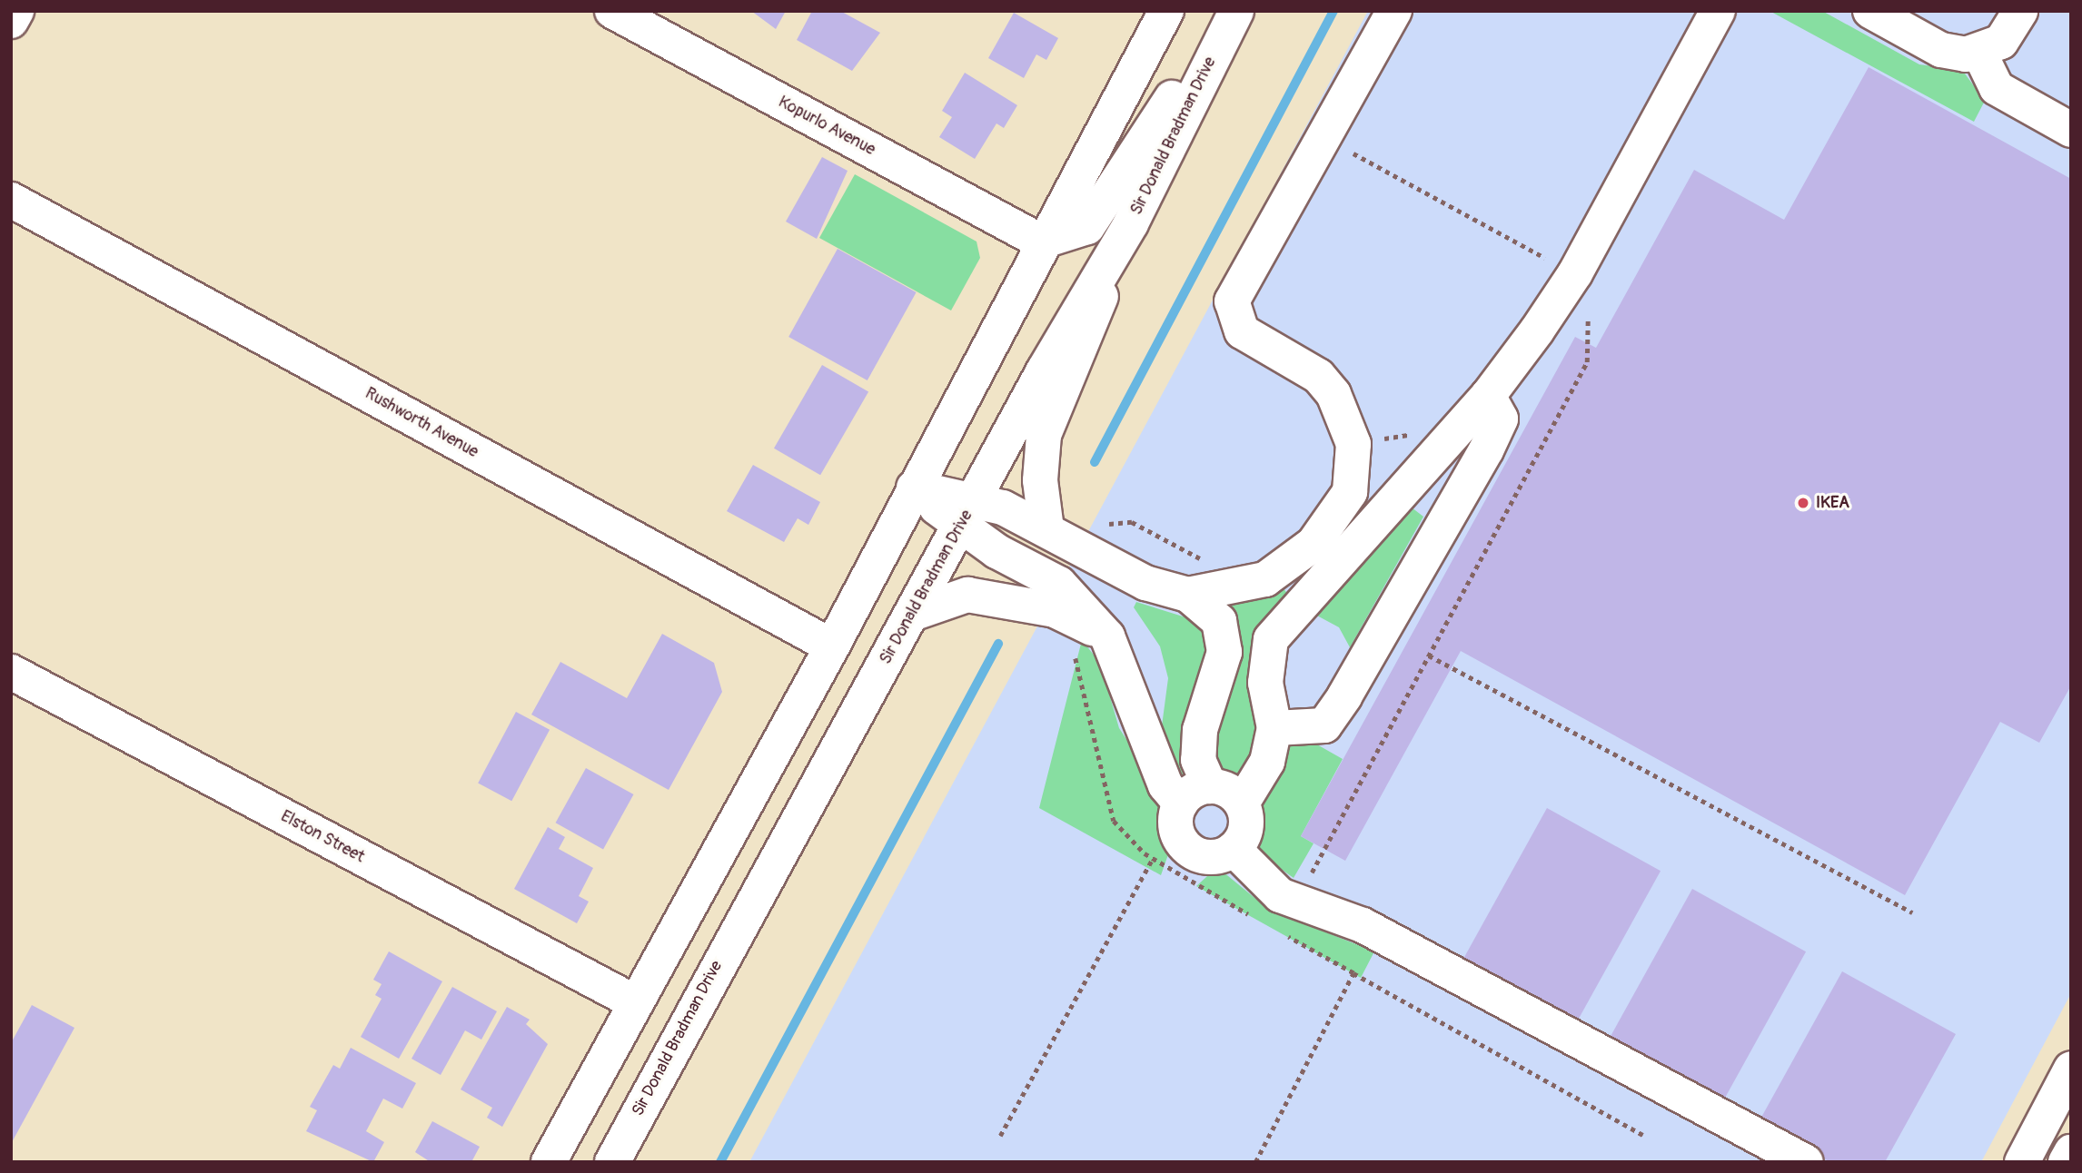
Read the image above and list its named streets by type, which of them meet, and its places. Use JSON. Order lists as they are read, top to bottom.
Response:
{
  "streets": {
    "main road": [
      "Kopurlo Avenue",
      "Sir Donald Bradman Drive",
      "Rushworth Avenue",
      "Elston Street"
    ]
  },
  "places": ["IKEA"]
}
